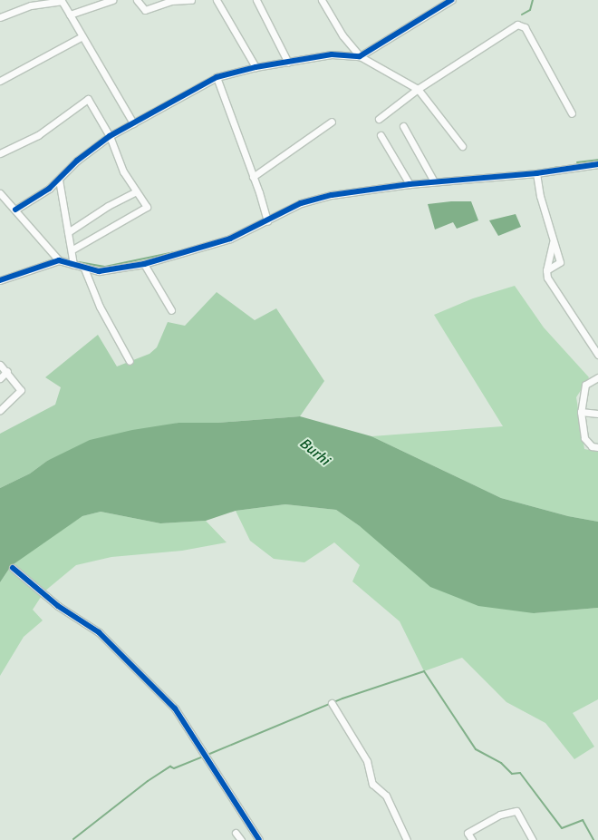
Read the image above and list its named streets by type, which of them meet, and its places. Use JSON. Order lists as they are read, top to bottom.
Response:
{
  "water": ["Burhi"]
}
